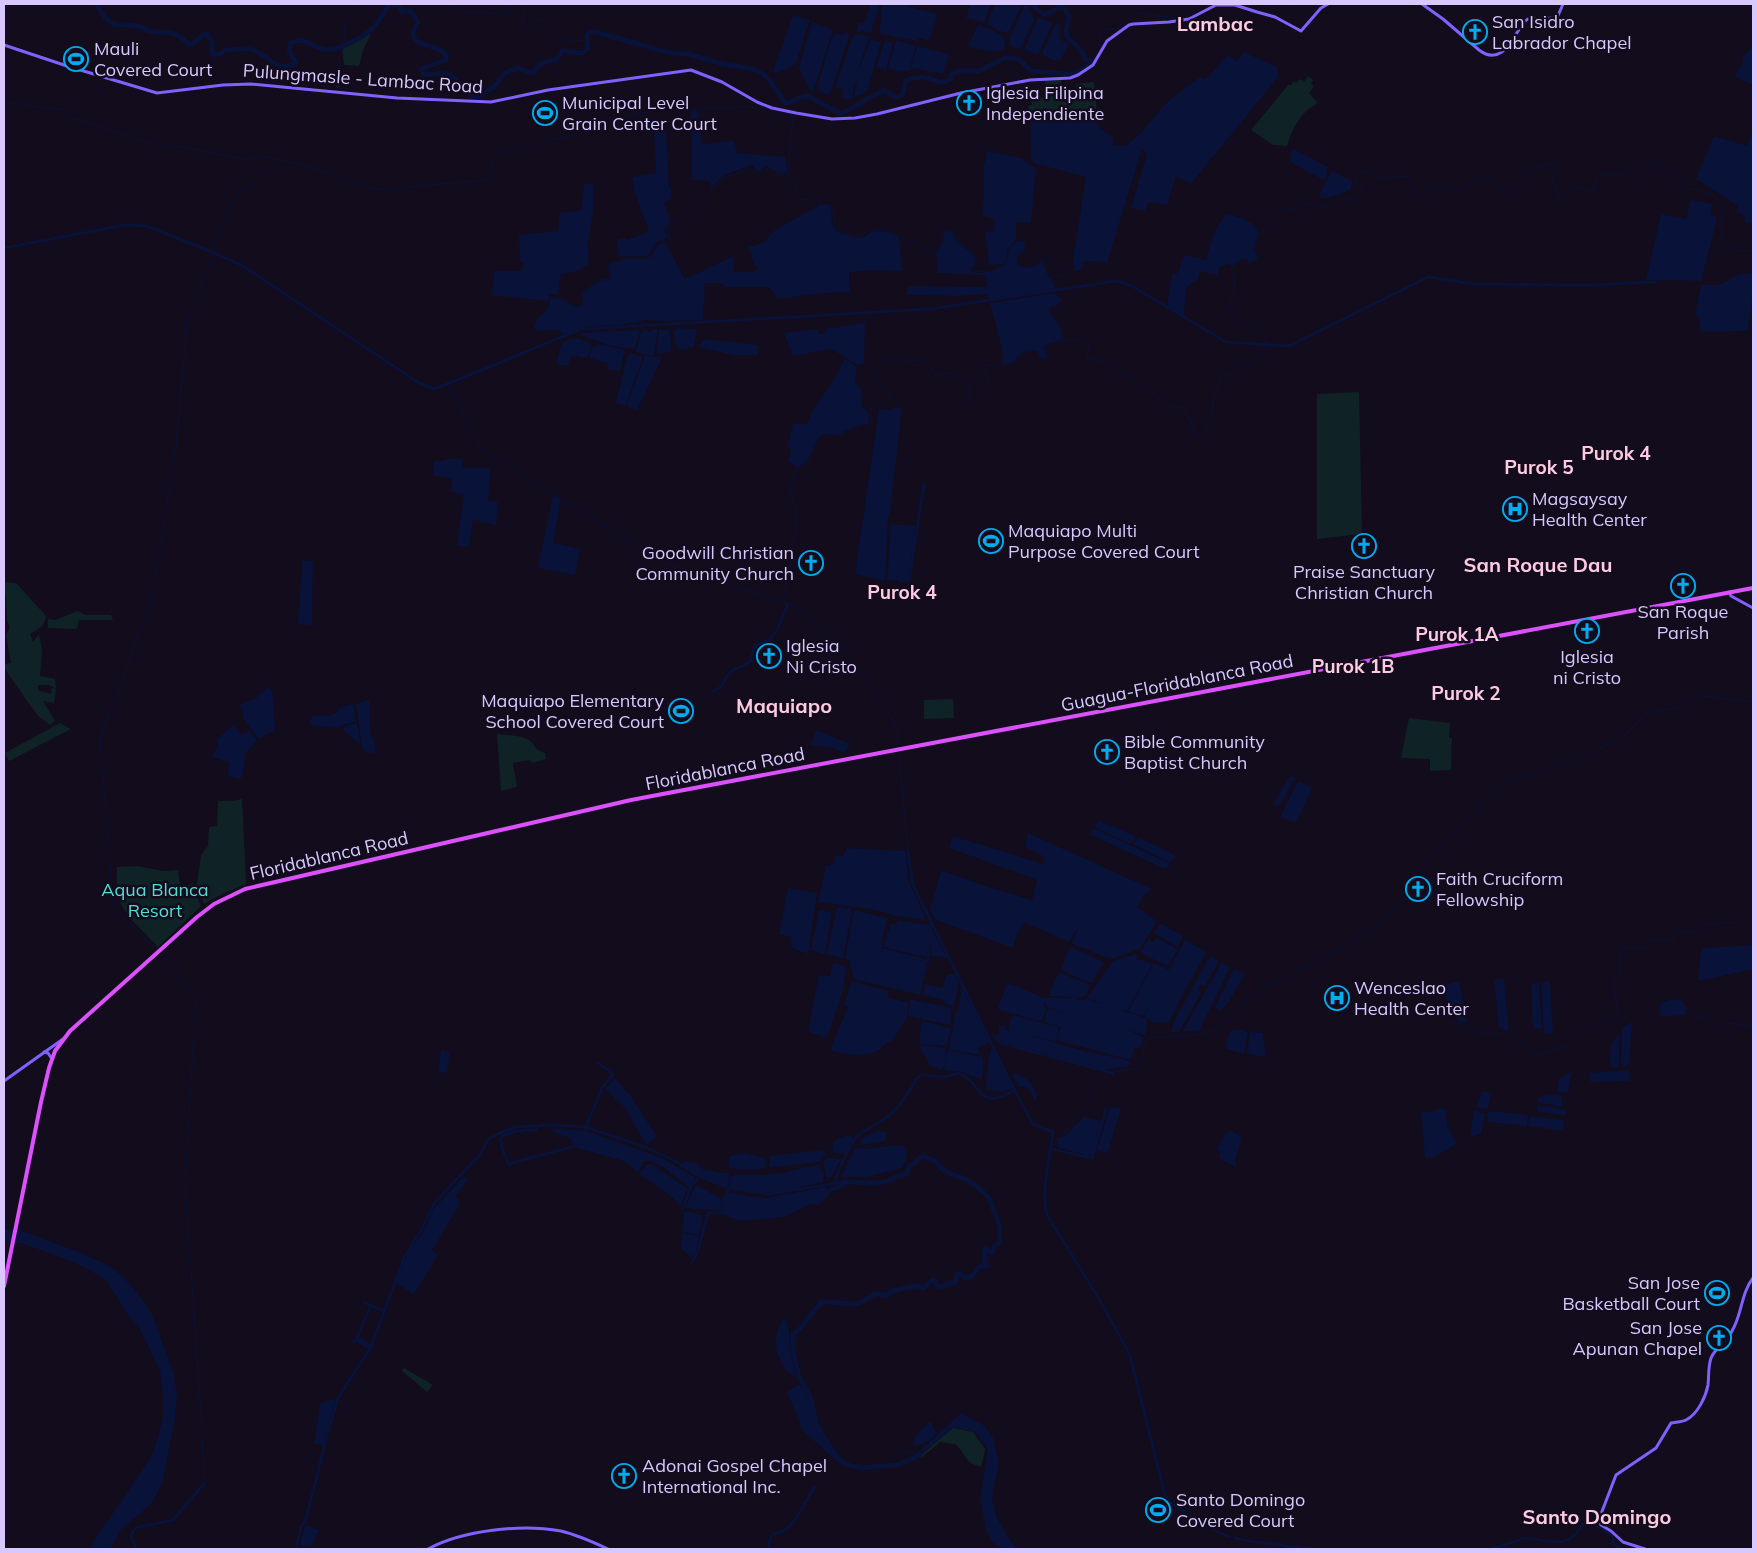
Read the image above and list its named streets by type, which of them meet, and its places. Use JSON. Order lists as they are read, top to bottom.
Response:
{
  "streets": {
    "main road": ["Guagua-Floridablanca Road", "Floridablanca Road"],
    "street": ["Pulungmasle - Lambac Road"]
  },
  "crossings": [
    ["Guagua-Floridablanca Road", "Floridablanca Road"]
  ],
  "districts": [
    "Lambac",
    "Purok 4",
    "Purok 5",
    "San Roque Dau",
    "Purok 4",
    "Purok 1A",
    "Purok 1B",
    "Purok 2",
    "Maquiapo",
    "Santo Domingo"
  ],
  "parks": ["Aqua Blanca Resort"],
  "places": {
    "church": [
      "San Isidro Labrador Chapel",
      "Iglesia Filipina Independiente",
      "Praise Sanctuary Christian Church",
      "Goodwill Christian Community Church",
      "San Roque Parish",
      "Iglesia ni Cristo",
      "Iglesia Ni Cristo",
      "Bible Community Baptist Church",
      "Faith Cruciform Fellowship",
      "San Jose Apunan Chapel",
      "Adonai Gospel Chapel International Inc."
    ],
    "sports": [
      "Mauli Covered Court",
      "Municipal Level Grain Center Court",
      "Maquiapo Multi Purpose Covered Court",
      "Maquiapo Elementary School Covered Court",
      "San Jose Basketball Court",
      "Santo Domingo Covered Court"
    ],
    "hospital": ["Magsaysay Health Center", "Wenceslao Health Center"]
  }
}
